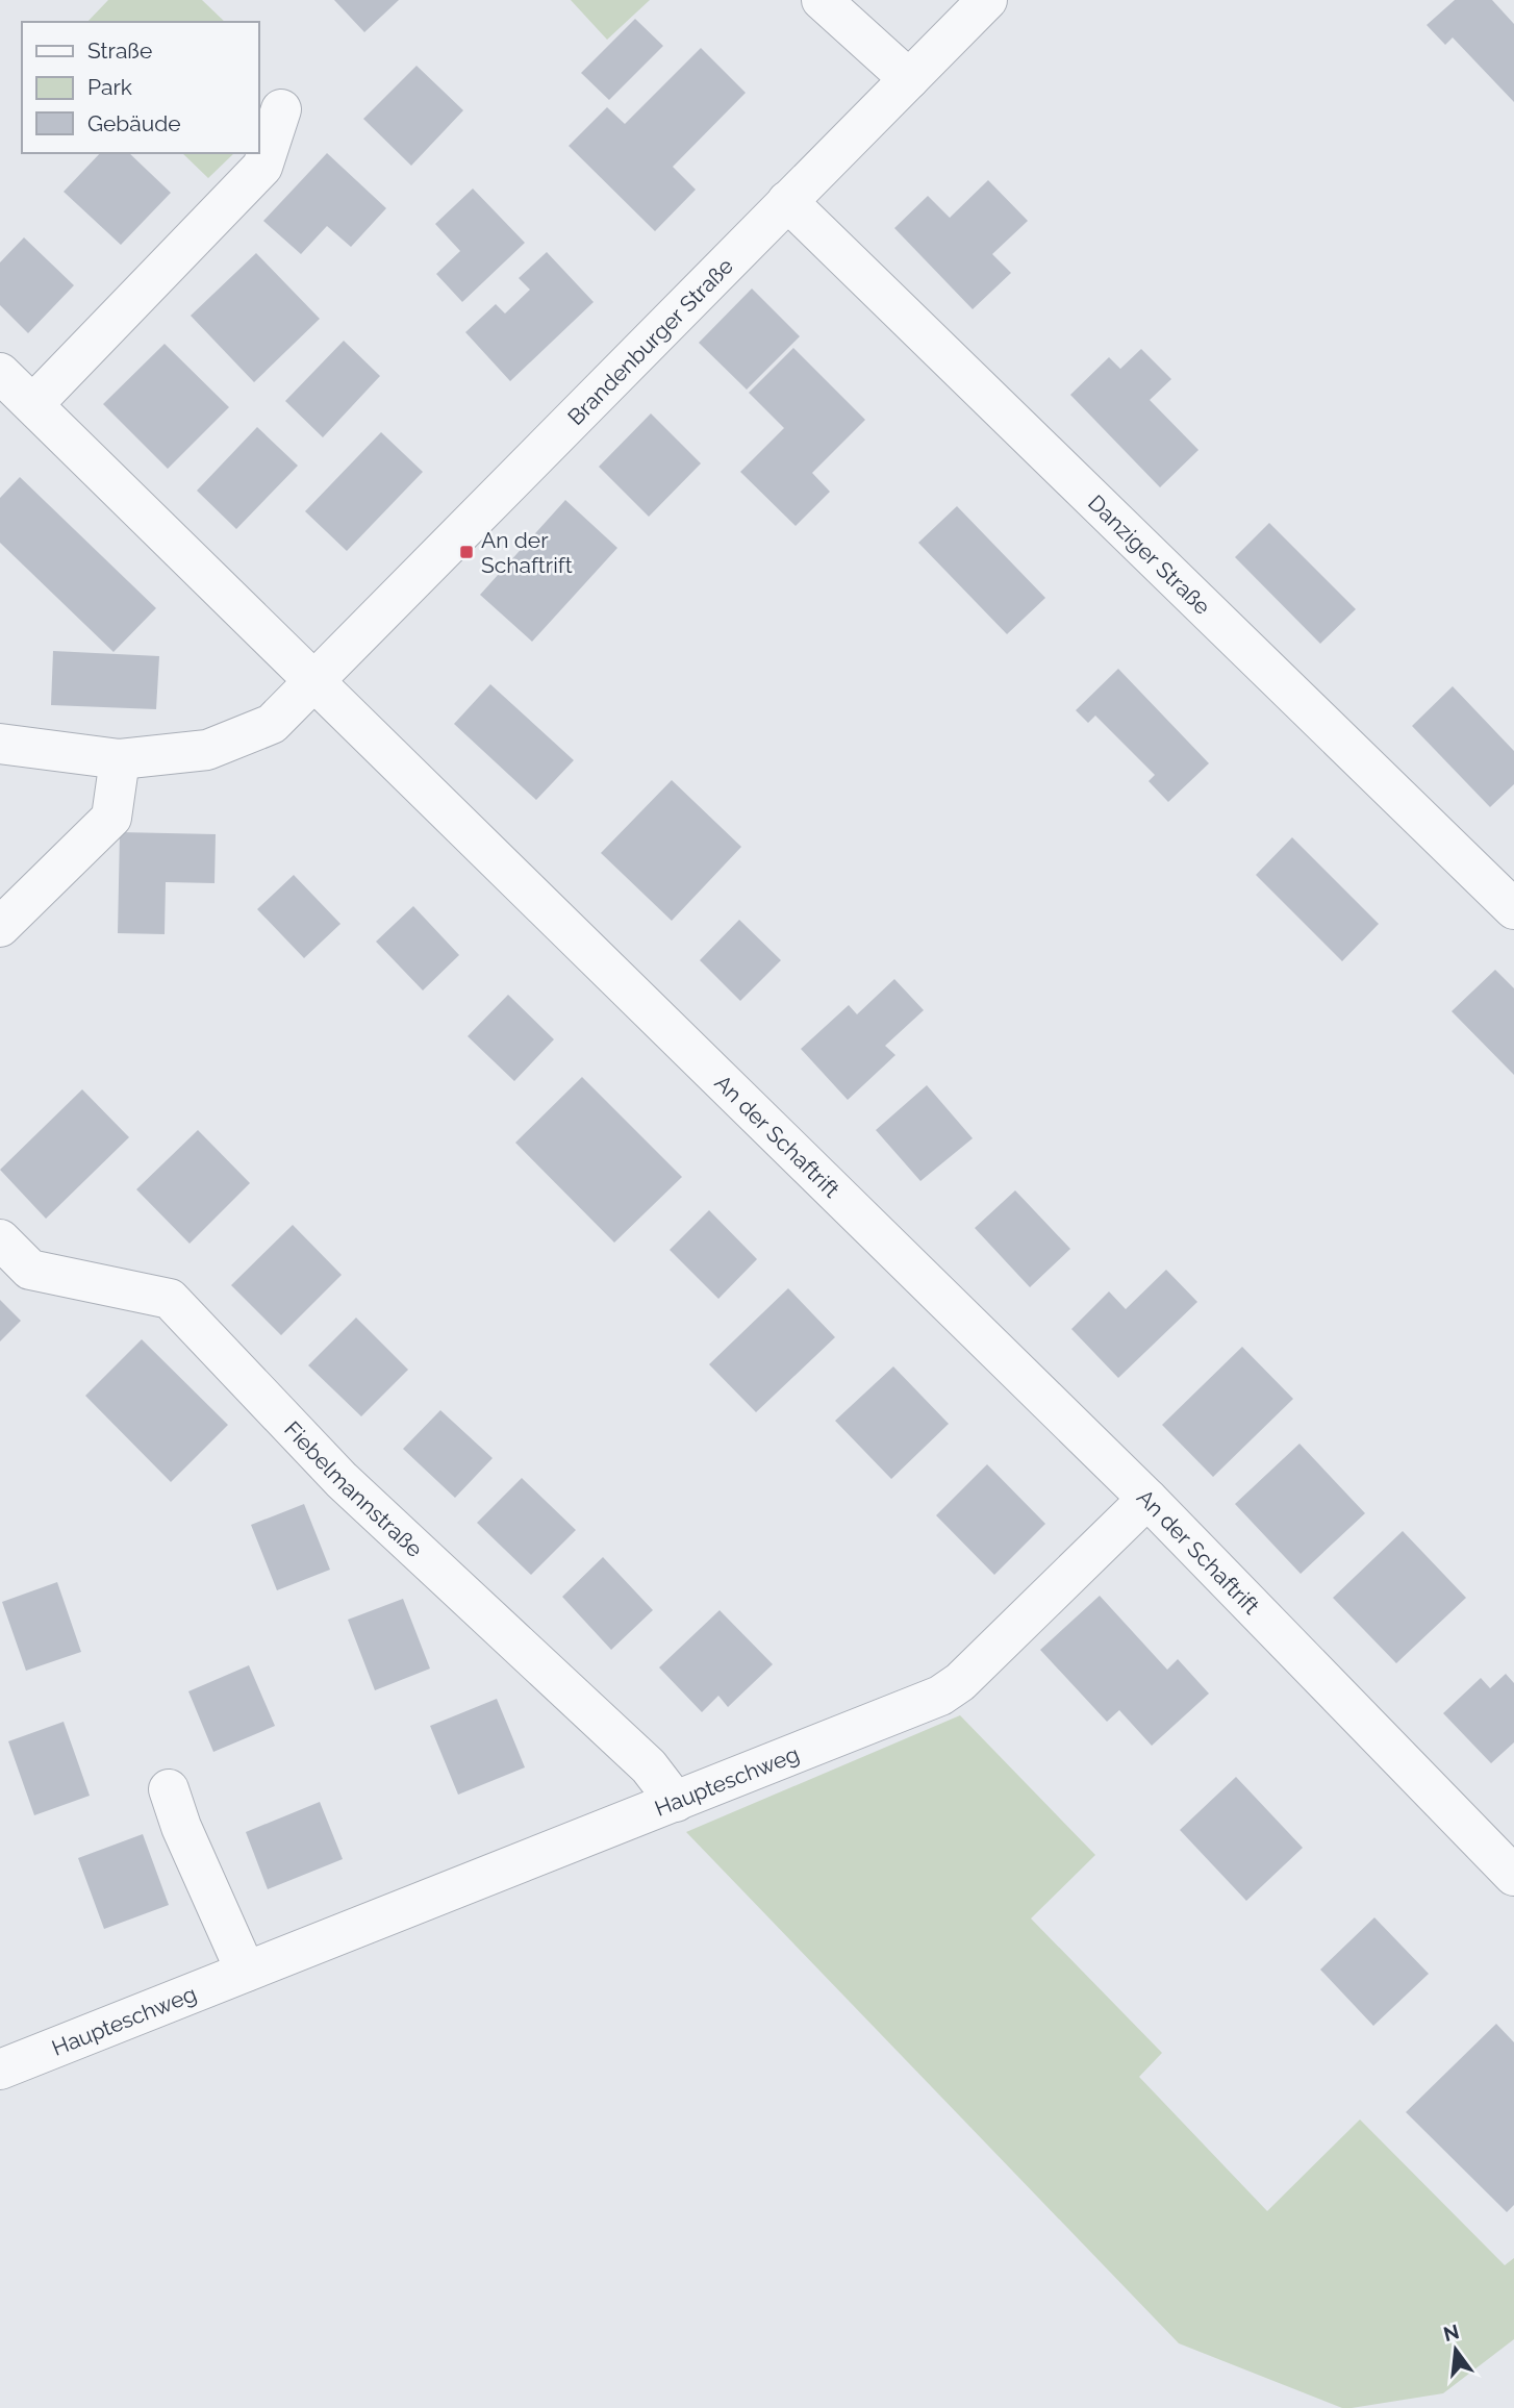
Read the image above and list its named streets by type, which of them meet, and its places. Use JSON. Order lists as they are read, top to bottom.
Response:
{
  "streets": {
    "street": [
      "Brandenburger Straße",
      "Danziger Straße",
      "An der Schaftrift",
      "Fiebelmannstraße",
      "Haupteschweg"
    ]
  },
  "crossings": [
    ["Brandenburger Straße", "Danziger Straße"],
    ["Brandenburger Straße", "An der Schaftrift"],
    ["An der Schaftrift", "Haupteschweg"],
    ["Fiebelmannstraße", "Haupteschweg"]
  ],
  "places": {
    "transit": ["An der Schaftrift"]
  },
  "legend": ["Straße", "Park", "Gebäude"],
  "north": "top"
}
